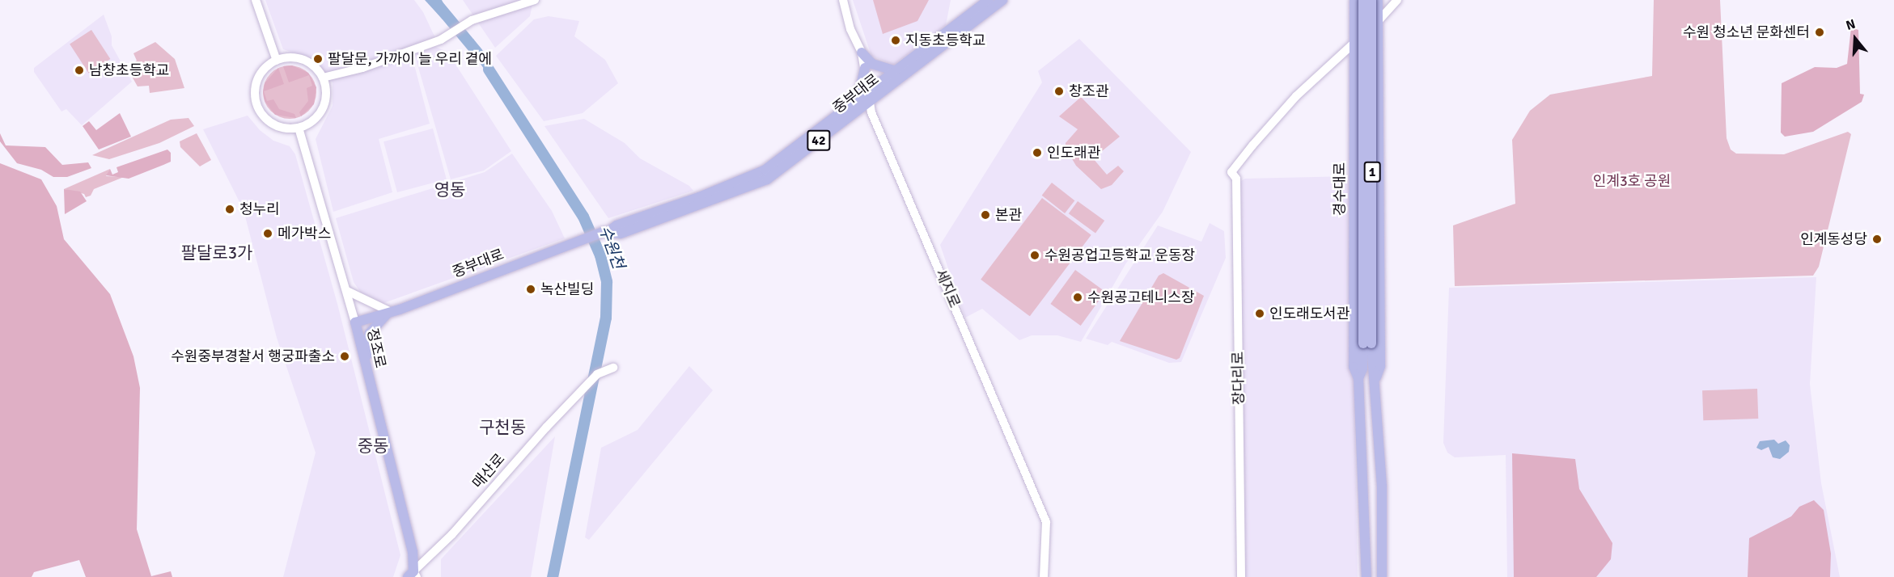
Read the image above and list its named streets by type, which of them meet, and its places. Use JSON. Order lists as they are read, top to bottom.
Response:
{
  "streets": {
    "main road": [
      "중부대로",
      "42",
      "1",
      "경수대로",
      "정조로"
    ],
    "street": ["세지로", "장다리로", "매산로"]
  },
  "crossings": [
    ["중부대로", "세지로"],
    ["중부대로", "정조로"],
    ["1", "경수대로"],
    ["경수대로", "장다리로"],
    ["정조로", "매산로"]
  ],
  "districts": [
    "영동",
    "팔달로3가",
    "구천동",
    "중동"
  ],
  "water": ["수원천"],
  "parks": ["인계3호 공원"],
  "places": [
    "수원 청소년 문화센터",
    "지동초등학교",
    "팔달문, 가까이 늘 우리 곁에",
    "남창초등학교",
    "창조관",
    "인도래관",
    "청누리",
    "본관",
    "메가박스",
    "인계동성당",
    "수원공업고등학교 운동장",
    "녹산빌딩",
    "수원공고테니스장",
    "인도래도서관",
    "수원중부경찰서 행궁파출소"
  ],
  "north": "top"
}
